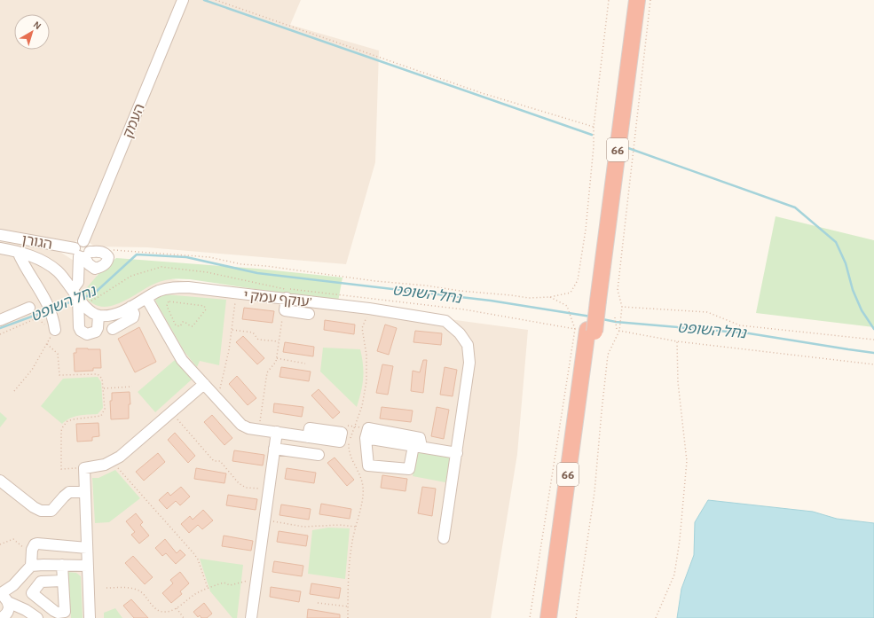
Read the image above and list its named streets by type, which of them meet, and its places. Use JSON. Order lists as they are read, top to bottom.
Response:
{
  "streets": {
    "highway": ["66"],
    "street": ["העמק", "הגורן", "עוקף עמק י’"]
  },
  "crossings": [
    ["העמק", "הגורן"]
  ],
  "water": ["נחל השופט"],
  "north": "top right"
}
